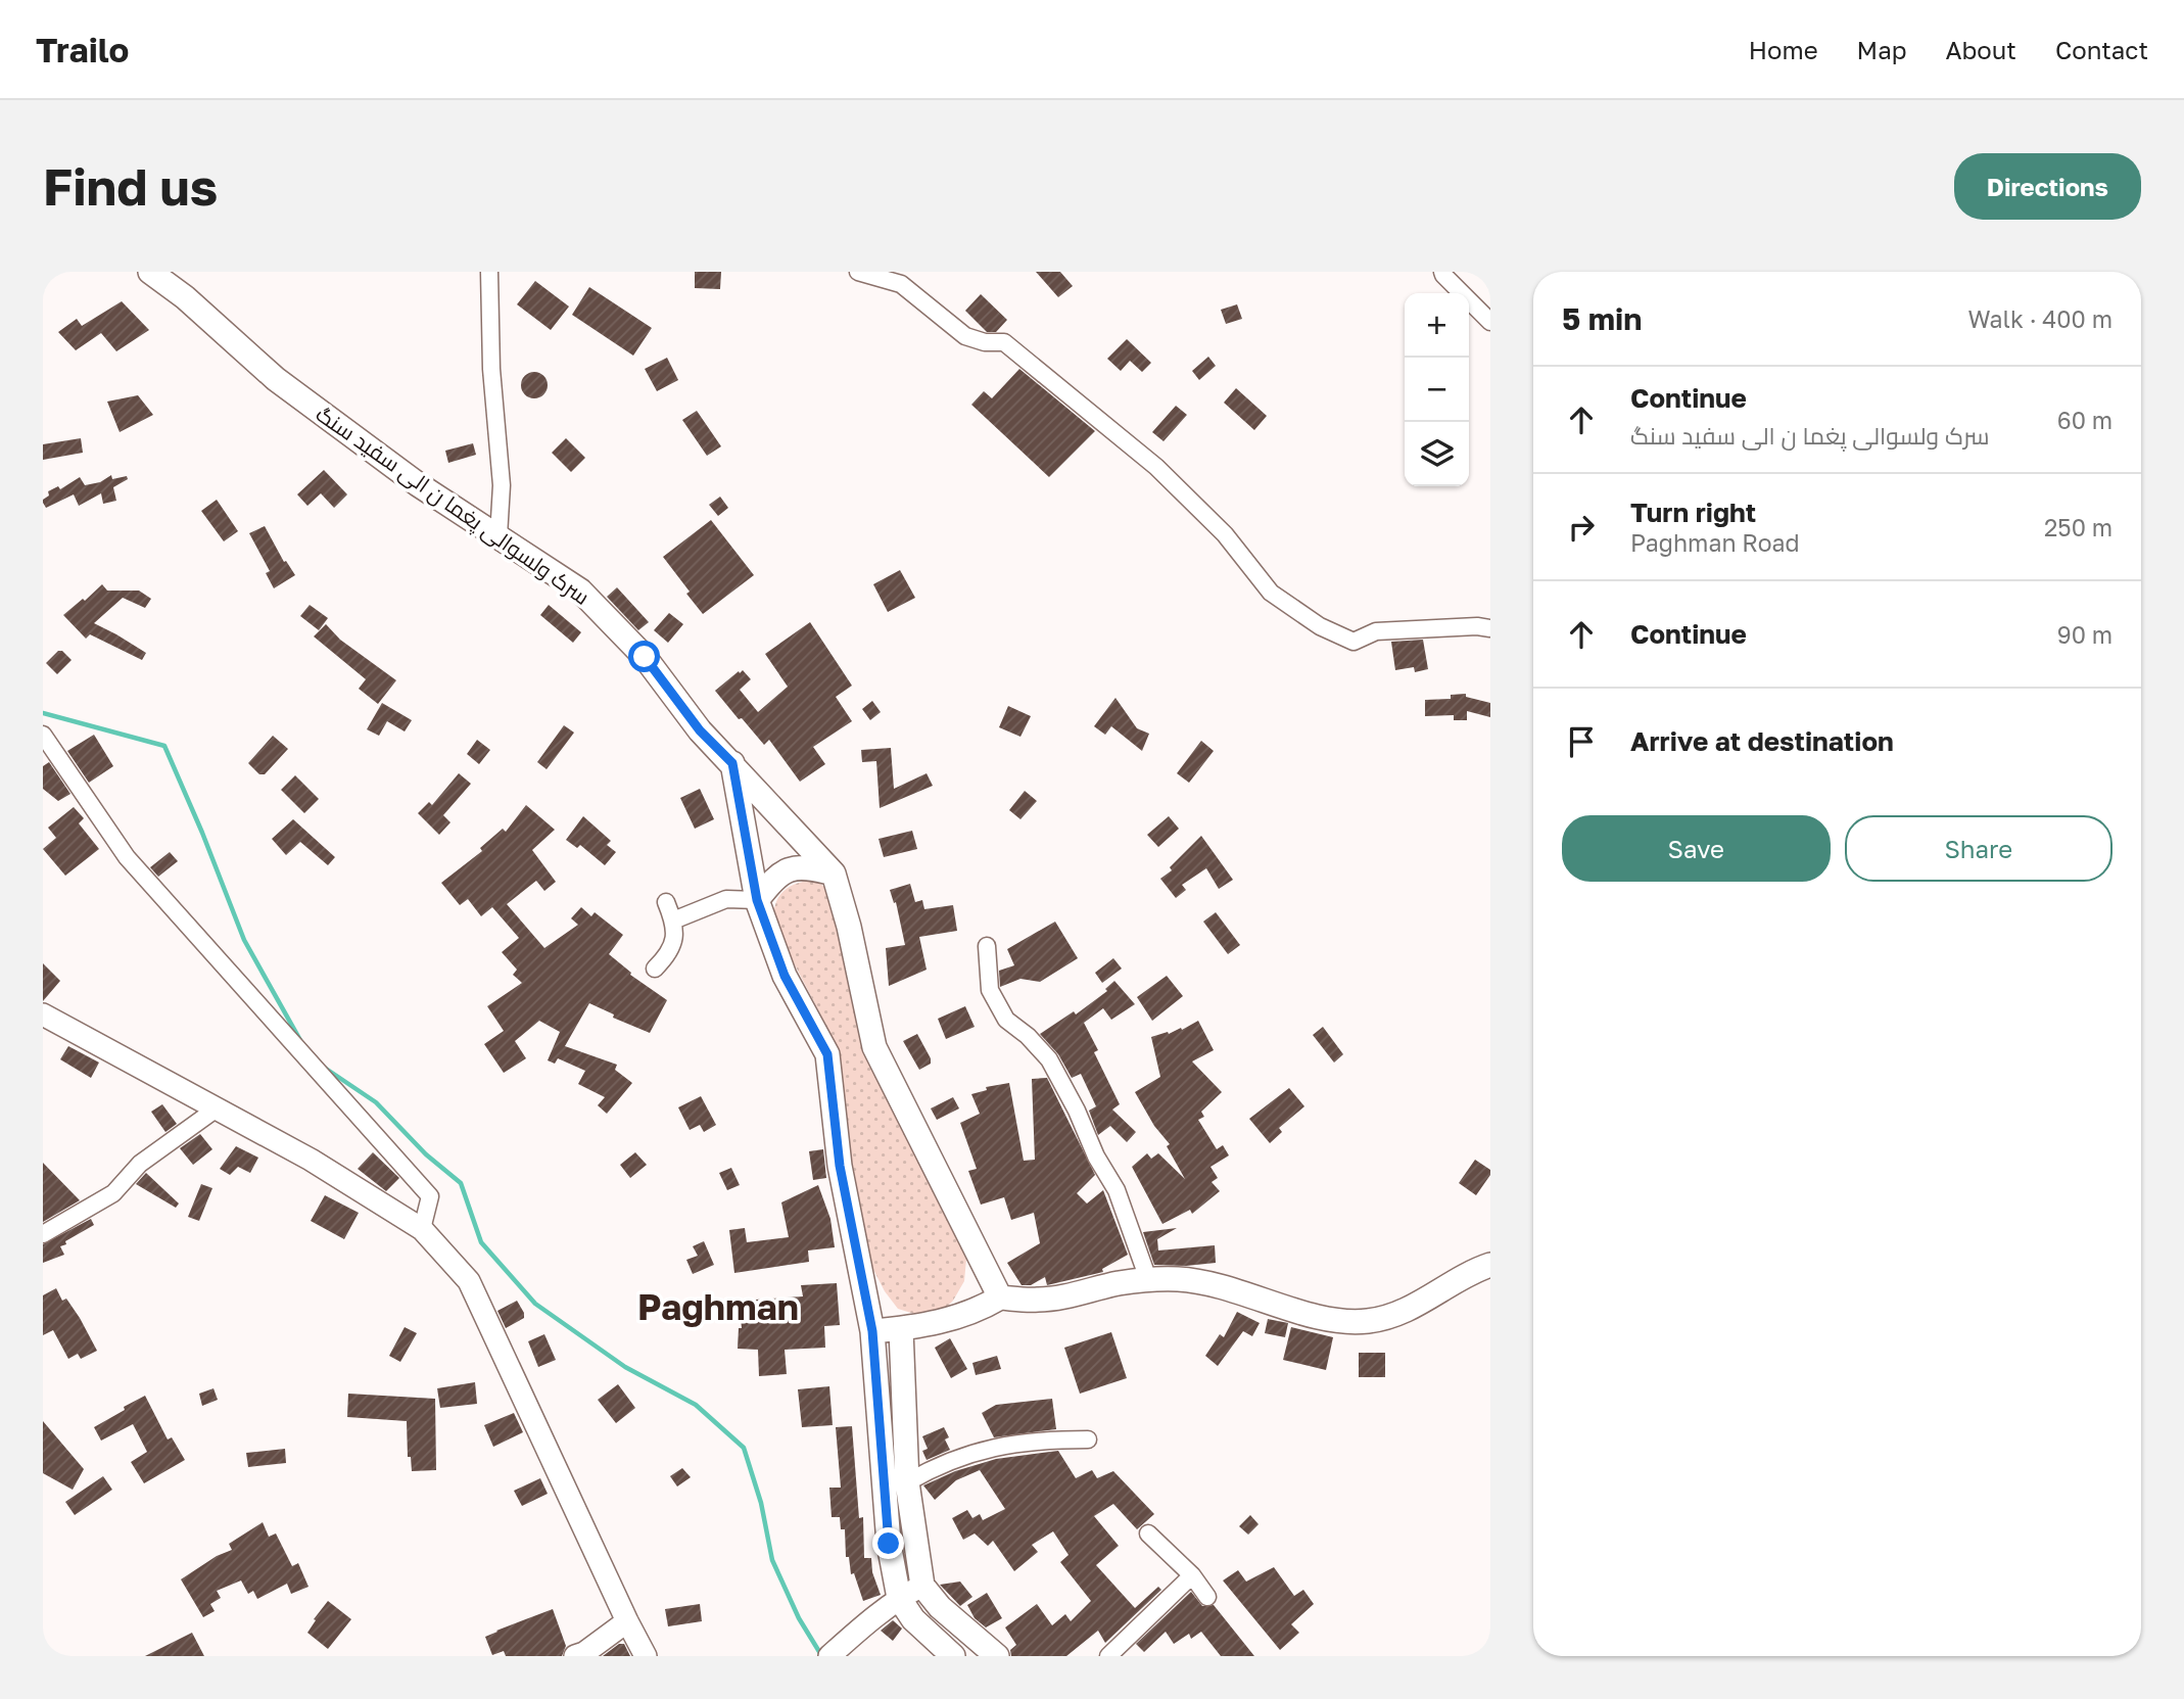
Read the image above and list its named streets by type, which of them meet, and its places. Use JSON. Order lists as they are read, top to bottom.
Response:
{
  "streets": {
    "main road": ["سرک ولسوالی پغما ن الی سفید سنگ"]
  },
  "districts": ["Paghman"],
  "page": {
    "header": "Trailo",
    "nav": [
      "Home",
      "Map",
      "About",
      "Contact"
    ],
    "buttons": [
      "Directions",
      ["Save", "Share"]
    ],
    "title": "Find us",
    "heading": ["5 min", "Walk · 400 m"],
    "map_buttons": ["+", "−"],
    "list": [
      ["Continue", "سرک ولسوالی پغما ن الی سفید سنگ", "60 m"],
      ["Turn right", "Paghman Road", "250 m"],
      ["Continue", "90 m"],
      "Arrive at destination"
    ]
  }
}
